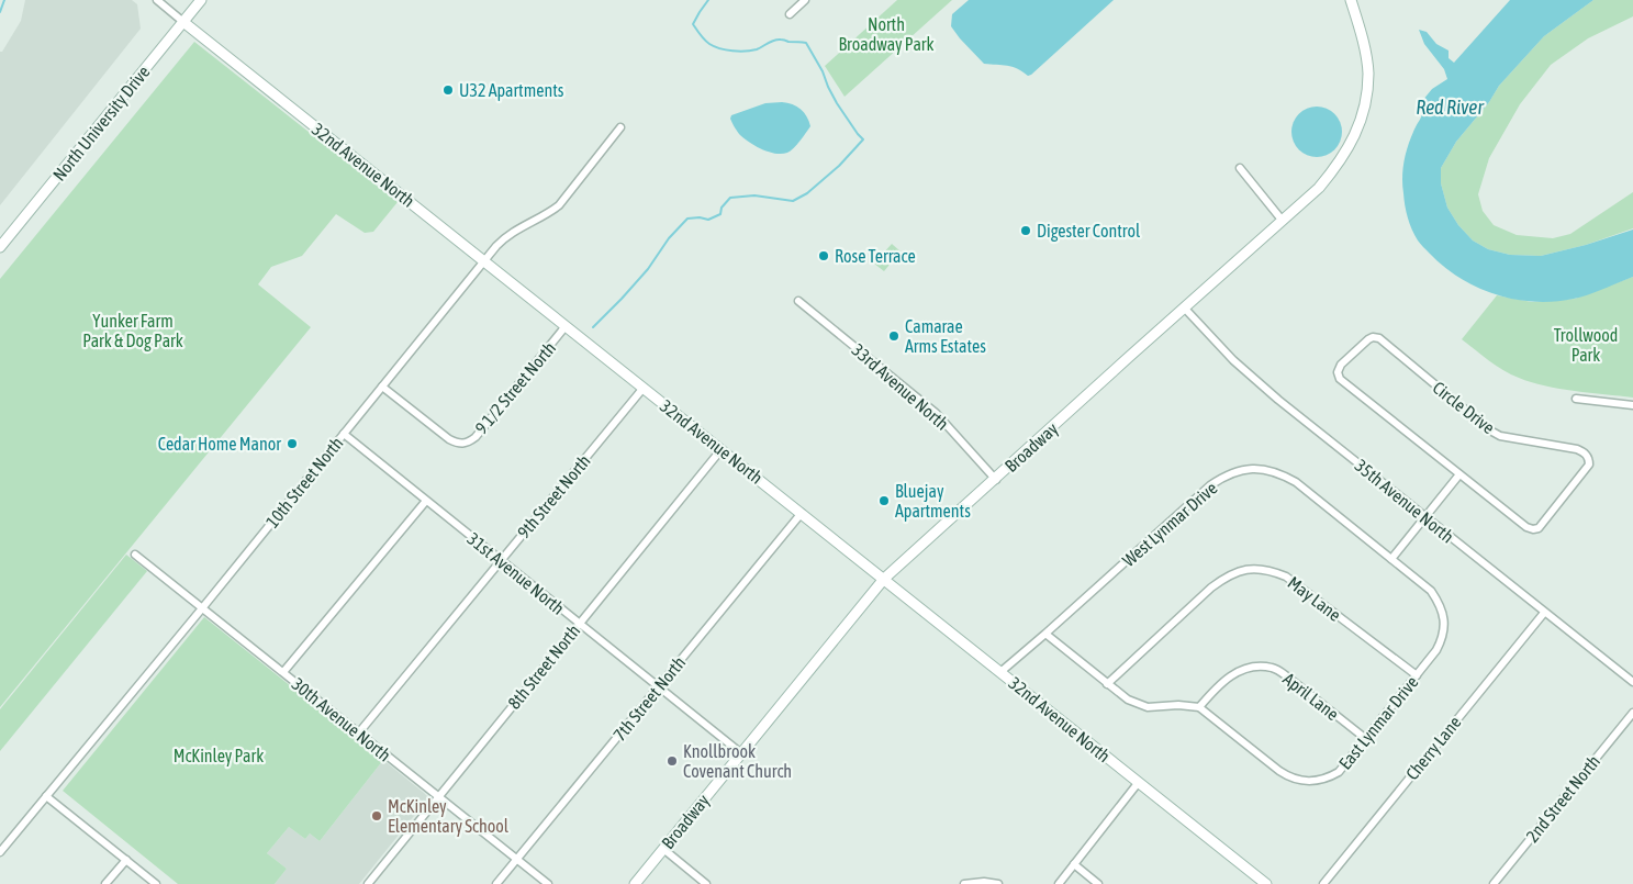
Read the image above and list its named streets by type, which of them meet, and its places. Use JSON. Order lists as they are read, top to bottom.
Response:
{
  "streets": {
    "street": [
      "North University Drive",
      "32nd Avenue North",
      "33rd Avenue North",
      "9 1/2 Street North",
      "Circle Drive",
      "Broadway",
      "10th Street North",
      "9th Street North",
      "35th Avenue North",
      "West Lynmar Drive",
      "31st Avenue North",
      "May Lane",
      "8th Street North",
      "April Lane",
      "7th Street North",
      "30th Avenue North",
      "East Lynmar Drive",
      "Cherry Lane",
      "2nd Street North"
    ]
  },
  "crossings": [
    ["North University Drive", "32nd Avenue North"],
    ["32nd Avenue North", "9 1/2 Street North"],
    ["32nd Avenue North", "Broadway"],
    ["32nd Avenue North", "10th Street North"],
    ["32nd Avenue North", "9th Street North"],
    ["32nd Avenue North", "West Lynmar Drive"],
    ["32nd Avenue North", "8th Street North"],
    ["32nd Avenue North", "7th Street North"],
    ["33rd Avenue North", "Broadway"],
    ["9 1/2 Street North", "10th Street North"],
    ["Broadway", "35th Avenue North"],
    ["Broadway", "31st Avenue North"],
    ["10th Street North", "31st Avenue North"],
    ["10th Street North", "30th Avenue North"],
    ["9th Street North", "31st Avenue North"],
    ["9th Street North", "30th Avenue North"],
    ["35th Avenue North", "Cherry Lane"],
    ["West Lynmar Drive", "East Lynmar Drive"],
    ["31st Avenue North", "8th Street North"],
    ["31st Avenue North", "7th Street North"],
    ["May Lane", "East Lynmar Drive"],
    ["8th Street North", "30th Avenue North"],
    ["April Lane", "East Lynmar Drive"],
    ["7th Street North", "30th Avenue North"]
  ],
  "water": ["Red River"],
  "parks": [
    "North Broadway Park",
    "Yunker Farm Park & Dog Park",
    "Trollwood Park",
    "McKinley Park"
  ],
  "places": [
    "U32 Apartments",
    "Digester Control",
    "Rose Terrace",
    "Camarae Arms Estates",
    "Cedar Home Manor",
    "Bluejay Apartments",
    "Knollbrook Covenant Church",
    "McKinley Elementary School"
  ]
}
